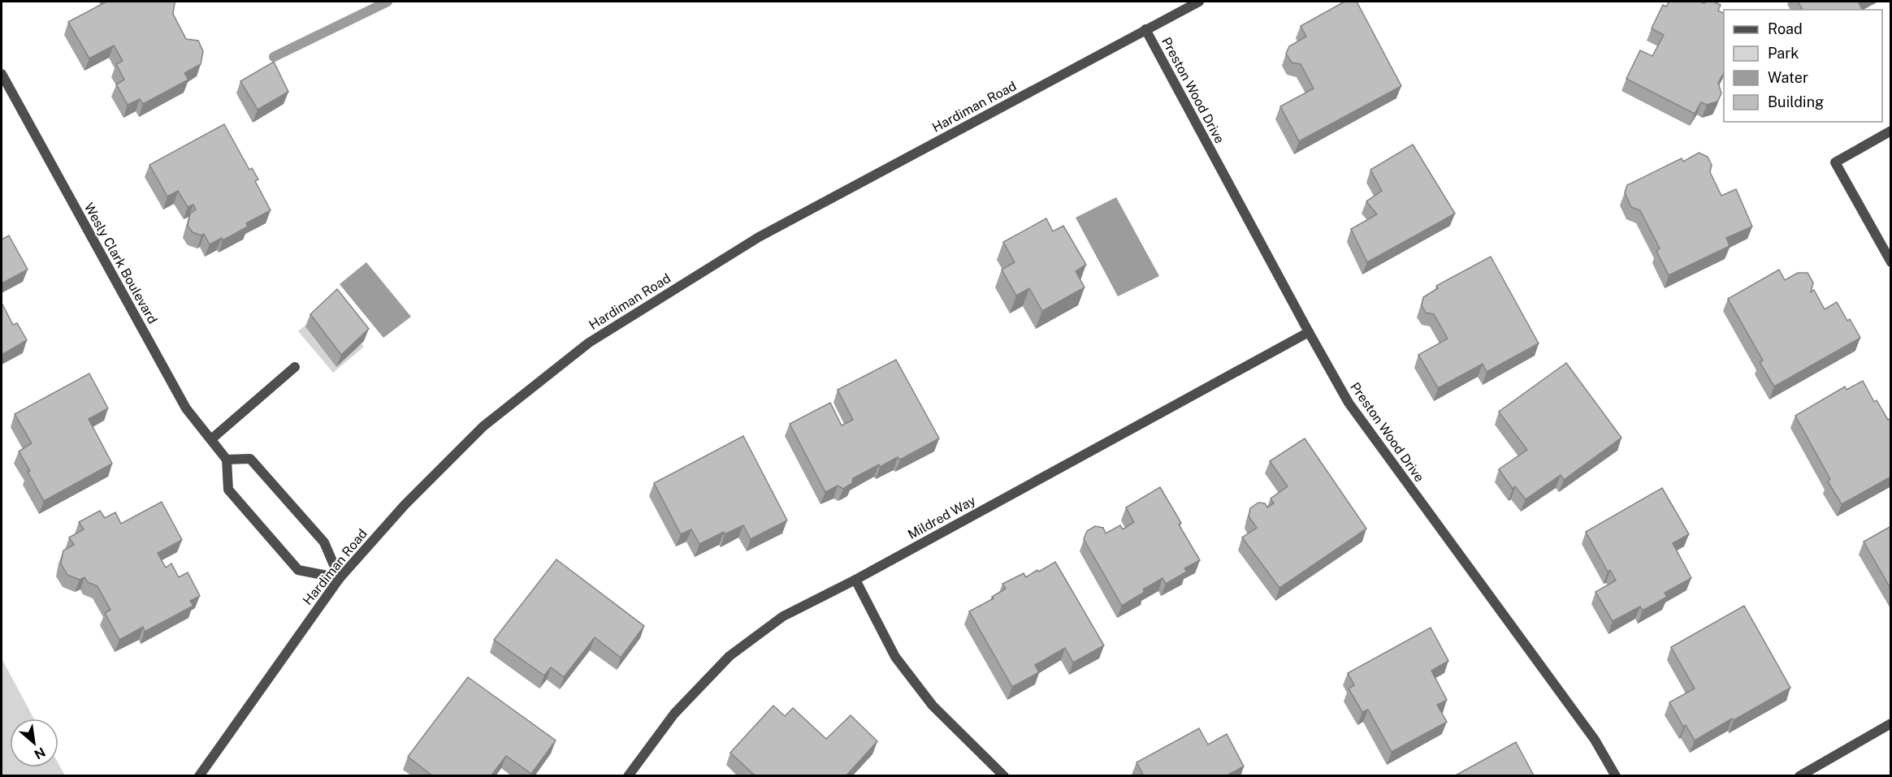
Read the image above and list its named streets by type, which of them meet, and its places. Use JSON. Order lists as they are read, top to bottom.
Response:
{
  "streets": {
    "street": [
      "Preston Wood Drive",
      "Hardiman Road",
      "Wesly Clark Boulevard",
      "Mildred Way"
    ]
  },
  "crossings": [
    ["Preston Wood Drive", "Hardiman Road"],
    ["Preston Wood Drive", "Mildred Way"]
  ],
  "legend": [
    "Road",
    "Park",
    "Water",
    "Building"
  ],
  "north": "bottom right"
}
